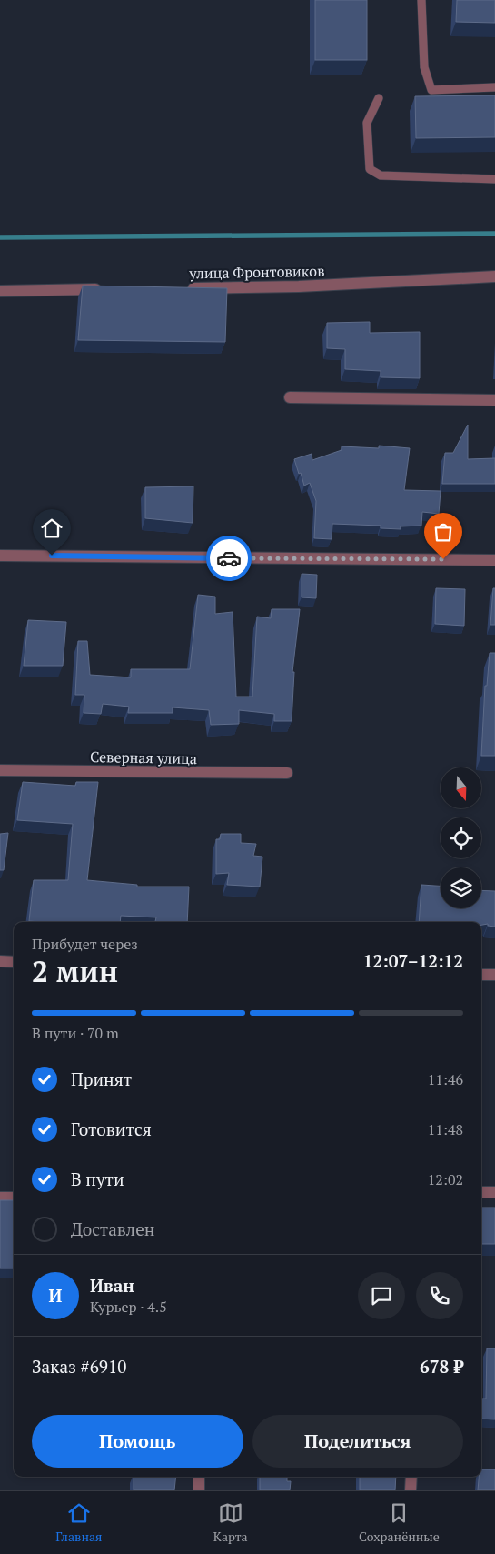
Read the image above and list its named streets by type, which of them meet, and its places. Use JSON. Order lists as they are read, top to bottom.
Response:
{
  "streets": {
    "street": ["улица Фронтовиков", "Северная улица"]
  },
  "north": "bottom",
  "page": {
    "heading": ["2 мин", "Прибудет через", "12:07–12:12"],
    "panel": [
      "Иван",
      "Курьер · 4.5",
      "Заказ #6910",
      "678 ₽"
    ],
    "bar": "В пути · 70 m",
    "list": [
      ["Принят", "11:46"],
      ["Готовится", "11:48"],
      ["В пути", "12:02"],
      "Доставлен"
    ],
    "round": "И",
    "buttons": ["Помощь", "Поделиться"],
    "tabs": ["Главная", "Карта", "Сохранённые"]
  }
}
